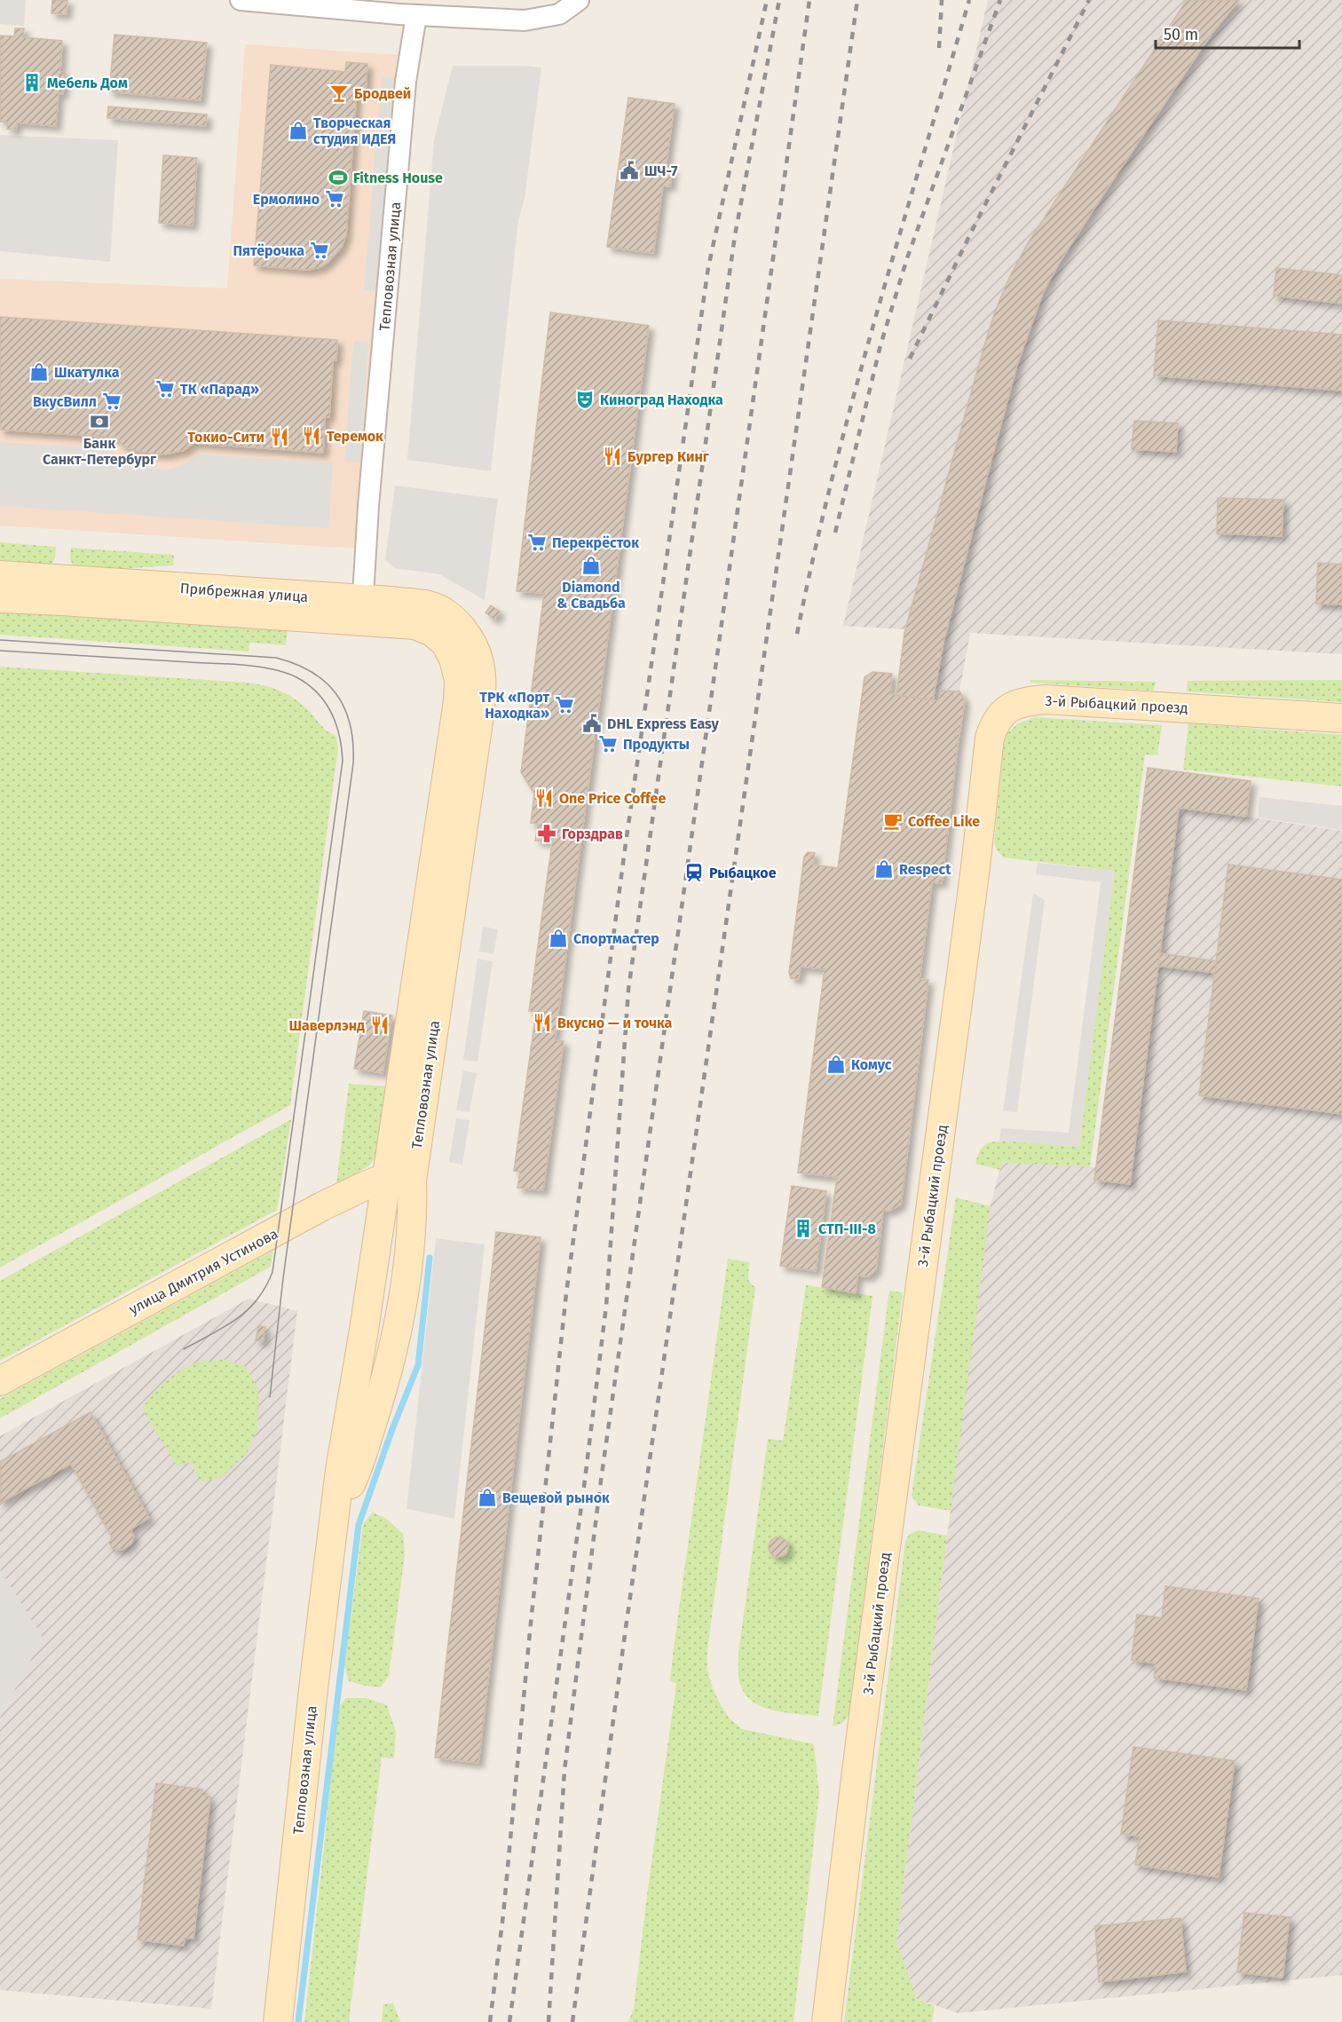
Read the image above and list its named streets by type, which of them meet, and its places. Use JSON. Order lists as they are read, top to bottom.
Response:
{
  "streets": {
    "street": [
      "Тепловозная улица",
      "Прибрежная улица",
      "3-й Рыбацкий проезд",
      "улица Дмитрия Устинова"
    ]
  },
  "crossings": [
    ["Тепловозная улица", "Прибрежная улица"],
    ["Тепловозная улица", "улица Дмитрия Устинова"]
  ],
  "places": {
    "building": ["Мебель Дом", "СТП-III-8"],
    "bar": ["Бродвей"],
    "shop": [
      "Творческая студия ИДЕЯ",
      "Шкатулка",
      "Diamond & Свадьба",
      "Respect",
      "Спортмастер",
      "Комус",
      "Вещевой рынок"
    ],
    "public building": ["ШЧ-7", "DHL Express Easy"],
    "sports": ["Fitness House"],
    "supermarket": [
      "Ермолино",
      "Пятёрочка",
      "ТК «Парад»",
      "ВкусВилл",
      "Перекрёсток",
      "ТРК «Порт Находка»",
      "Продукты"
    ],
    "theatre": ["Киноград Находка"],
    "bank": ["Банк Санкт-Петербург"],
    "restaurant": [
      "Теремок",
      "Токио-Сити",
      "Бургер Кинг",
      "One Price Coffee",
      "Вкусно — и точка",
      "Шаверлэнд"
    ],
    "cafe": ["Coffee Like"],
    "pharmacy": ["Горздрав"],
    "station": ["Рыбацкое"]
  },
  "scale_bar": "50 m"
}
